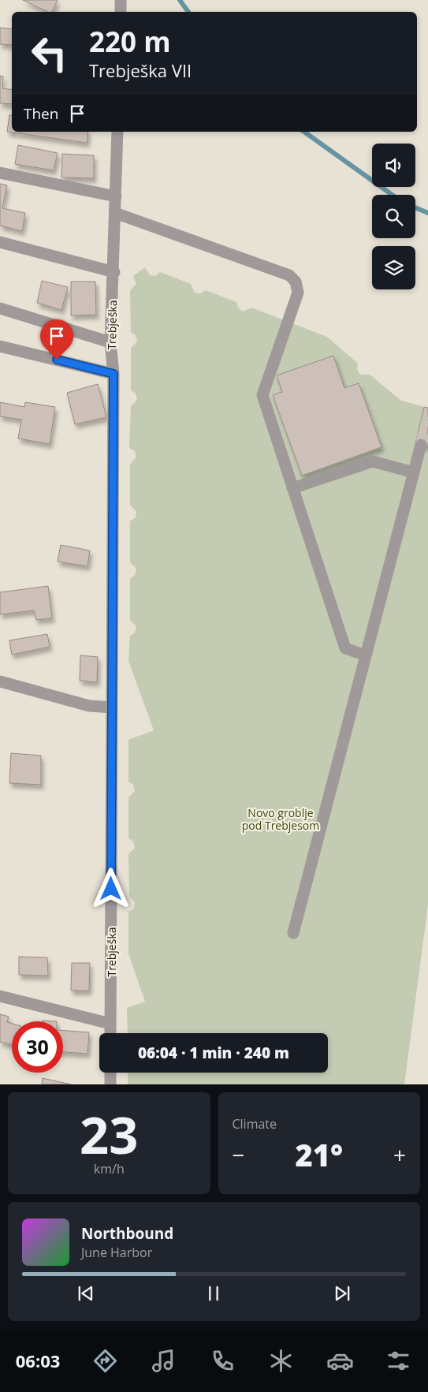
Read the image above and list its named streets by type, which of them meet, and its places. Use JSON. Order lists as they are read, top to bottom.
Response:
{
  "streets": {
    "street": ["Trebješka"]
  },
  "parks": ["Novo groblje pod Trebjesom"],
  "page": {
    "turn": ["220 m", "Trebješka VII"],
    "then": "Then",
    "limit": "30",
    "trip": "06:04 · 1 min · 240 m",
    "tile": [
      ["23", "km/h"],
      "Climate"
    ],
    "heat": ["−", "21°", "+"],
    "song": ["Northbound", "June Harbor"],
    "tabs": "06:03"
  }
}
